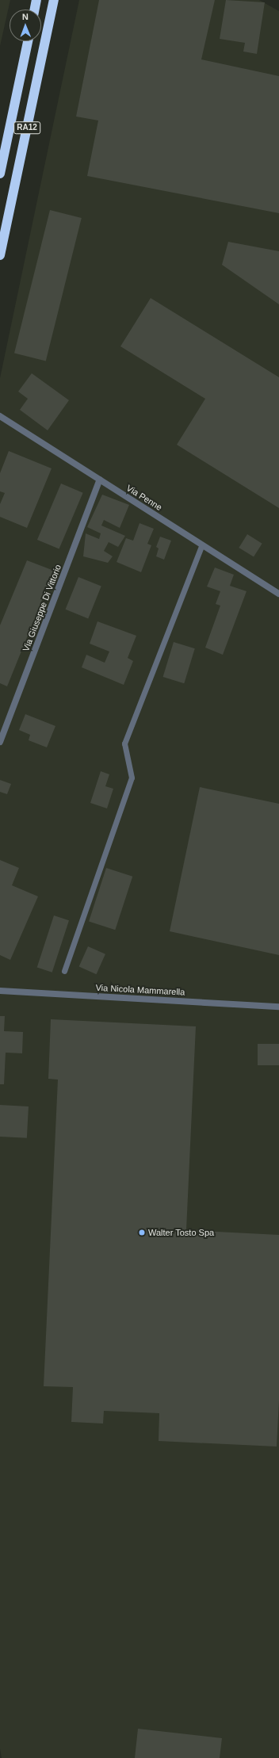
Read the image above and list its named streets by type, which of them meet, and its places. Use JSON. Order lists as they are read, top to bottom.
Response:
{
  "streets": {
    "highway": ["RA12"],
    "street": ["Via Penne", "Via Giuseppe Di Vittorio", "Via Nicola Mammarella"]
  },
  "crossings": [
    ["Via Penne", "Via Giuseppe Di Vittorio"]
  ],
  "places": ["Walter Tosto Spa"],
  "north": "top"
}
